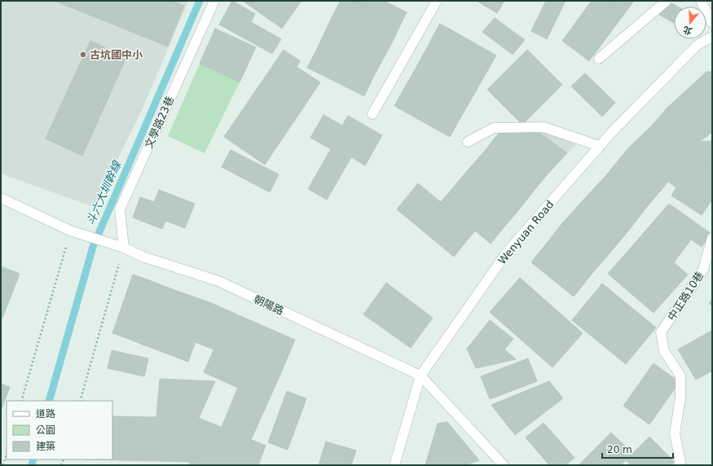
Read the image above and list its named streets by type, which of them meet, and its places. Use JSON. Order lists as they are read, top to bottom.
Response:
{
  "streets": {
    "street": [
      "文學路23巷",
      "Wenyuan Road",
      "中正路10巷",
      "朝陽路"
    ]
  },
  "crossings": [
    ["文學路23巷", "朝陽路"],
    ["Wenyuan Road", "朝陽路"]
  ],
  "water": ["斗六大圳幹線"],
  "places": ["古坑國中小"],
  "legend": ["道路", "公園", "建築"],
  "scale_bar": "20 m",
  "north": "bottom"
}
